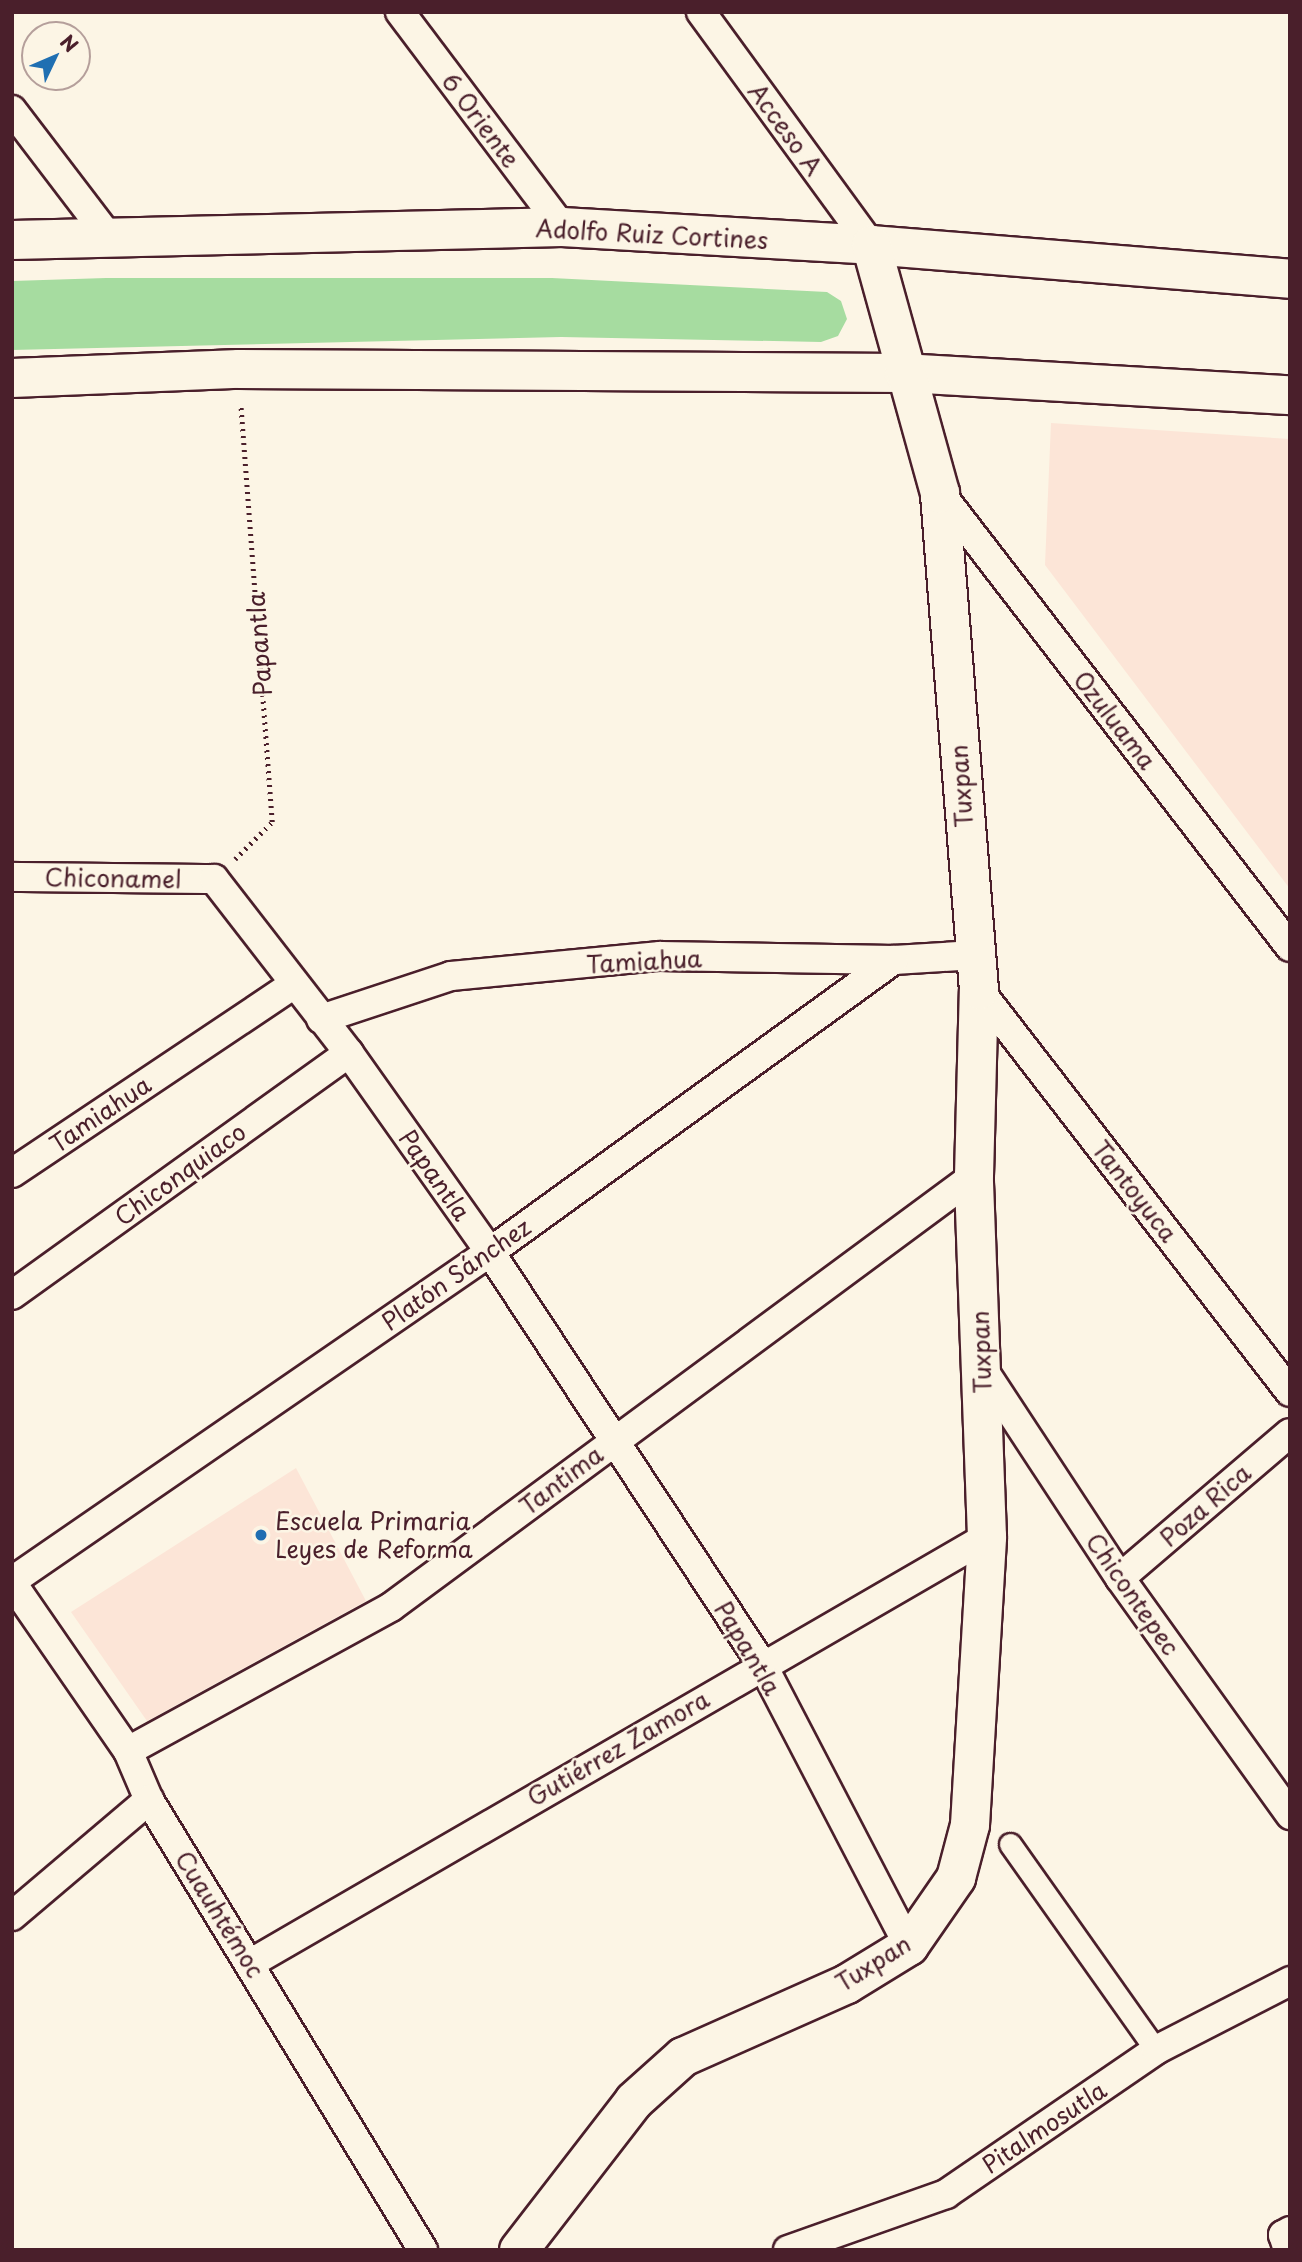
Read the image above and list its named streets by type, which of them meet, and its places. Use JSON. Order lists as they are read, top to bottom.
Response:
{
  "streets": {
    "main road": ["Adolfo Ruiz Cortines", "Tuxpan"],
    "street": [
      "6 Oriente",
      "Acceso A",
      "Papantla",
      "Ozuluama",
      "Chiconamel",
      "Tamiahua",
      "Chiconquiaco",
      "Tantoyuca",
      "Platón Sánchez",
      "Tantima",
      "Poza Rica",
      "Chicontepec",
      "Gutiérrez Zamora",
      "Cuauhtémoc",
      "Pitalmosutla"
    ]
  },
  "crossings": [
    ["6 Oriente", "Adolfo Ruiz Cortines"],
    ["Acceso A", "Adolfo Ruiz Cortines"],
    ["Acceso A", "Tuxpan"],
    ["Adolfo Ruiz Cortines", "Tuxpan"],
    ["Papantla", "Tuxpan"],
    ["Papantla", "Chiconamel"],
    ["Papantla", "Tamiahua"],
    ["Papantla", "Chiconquiaco"],
    ["Papantla", "Platón Sánchez"],
    ["Papantla", "Tantima"],
    ["Papantla", "Gutiérrez Zamora"],
    ["Ozuluama", "Tuxpan"],
    ["Tuxpan", "Tamiahua"],
    ["Tuxpan", "Tantoyuca"],
    ["Tuxpan", "Tantima"],
    ["Tuxpan", "Chicontepec"],
    ["Tuxpan", "Gutiérrez Zamora"],
    ["Tamiahua", "Tantoyuca"],
    ["Tamiahua", "Platón Sánchez"],
    ["Platón Sánchez", "Cuauhtémoc"],
    ["Tantima", "Cuauhtémoc"],
    ["Poza Rica", "Chicontepec"],
    ["Gutiérrez Zamora", "Cuauhtémoc"]
  ],
  "places": ["Escuela Primaria Leyes de Reforma"],
  "north": "top right"
}
